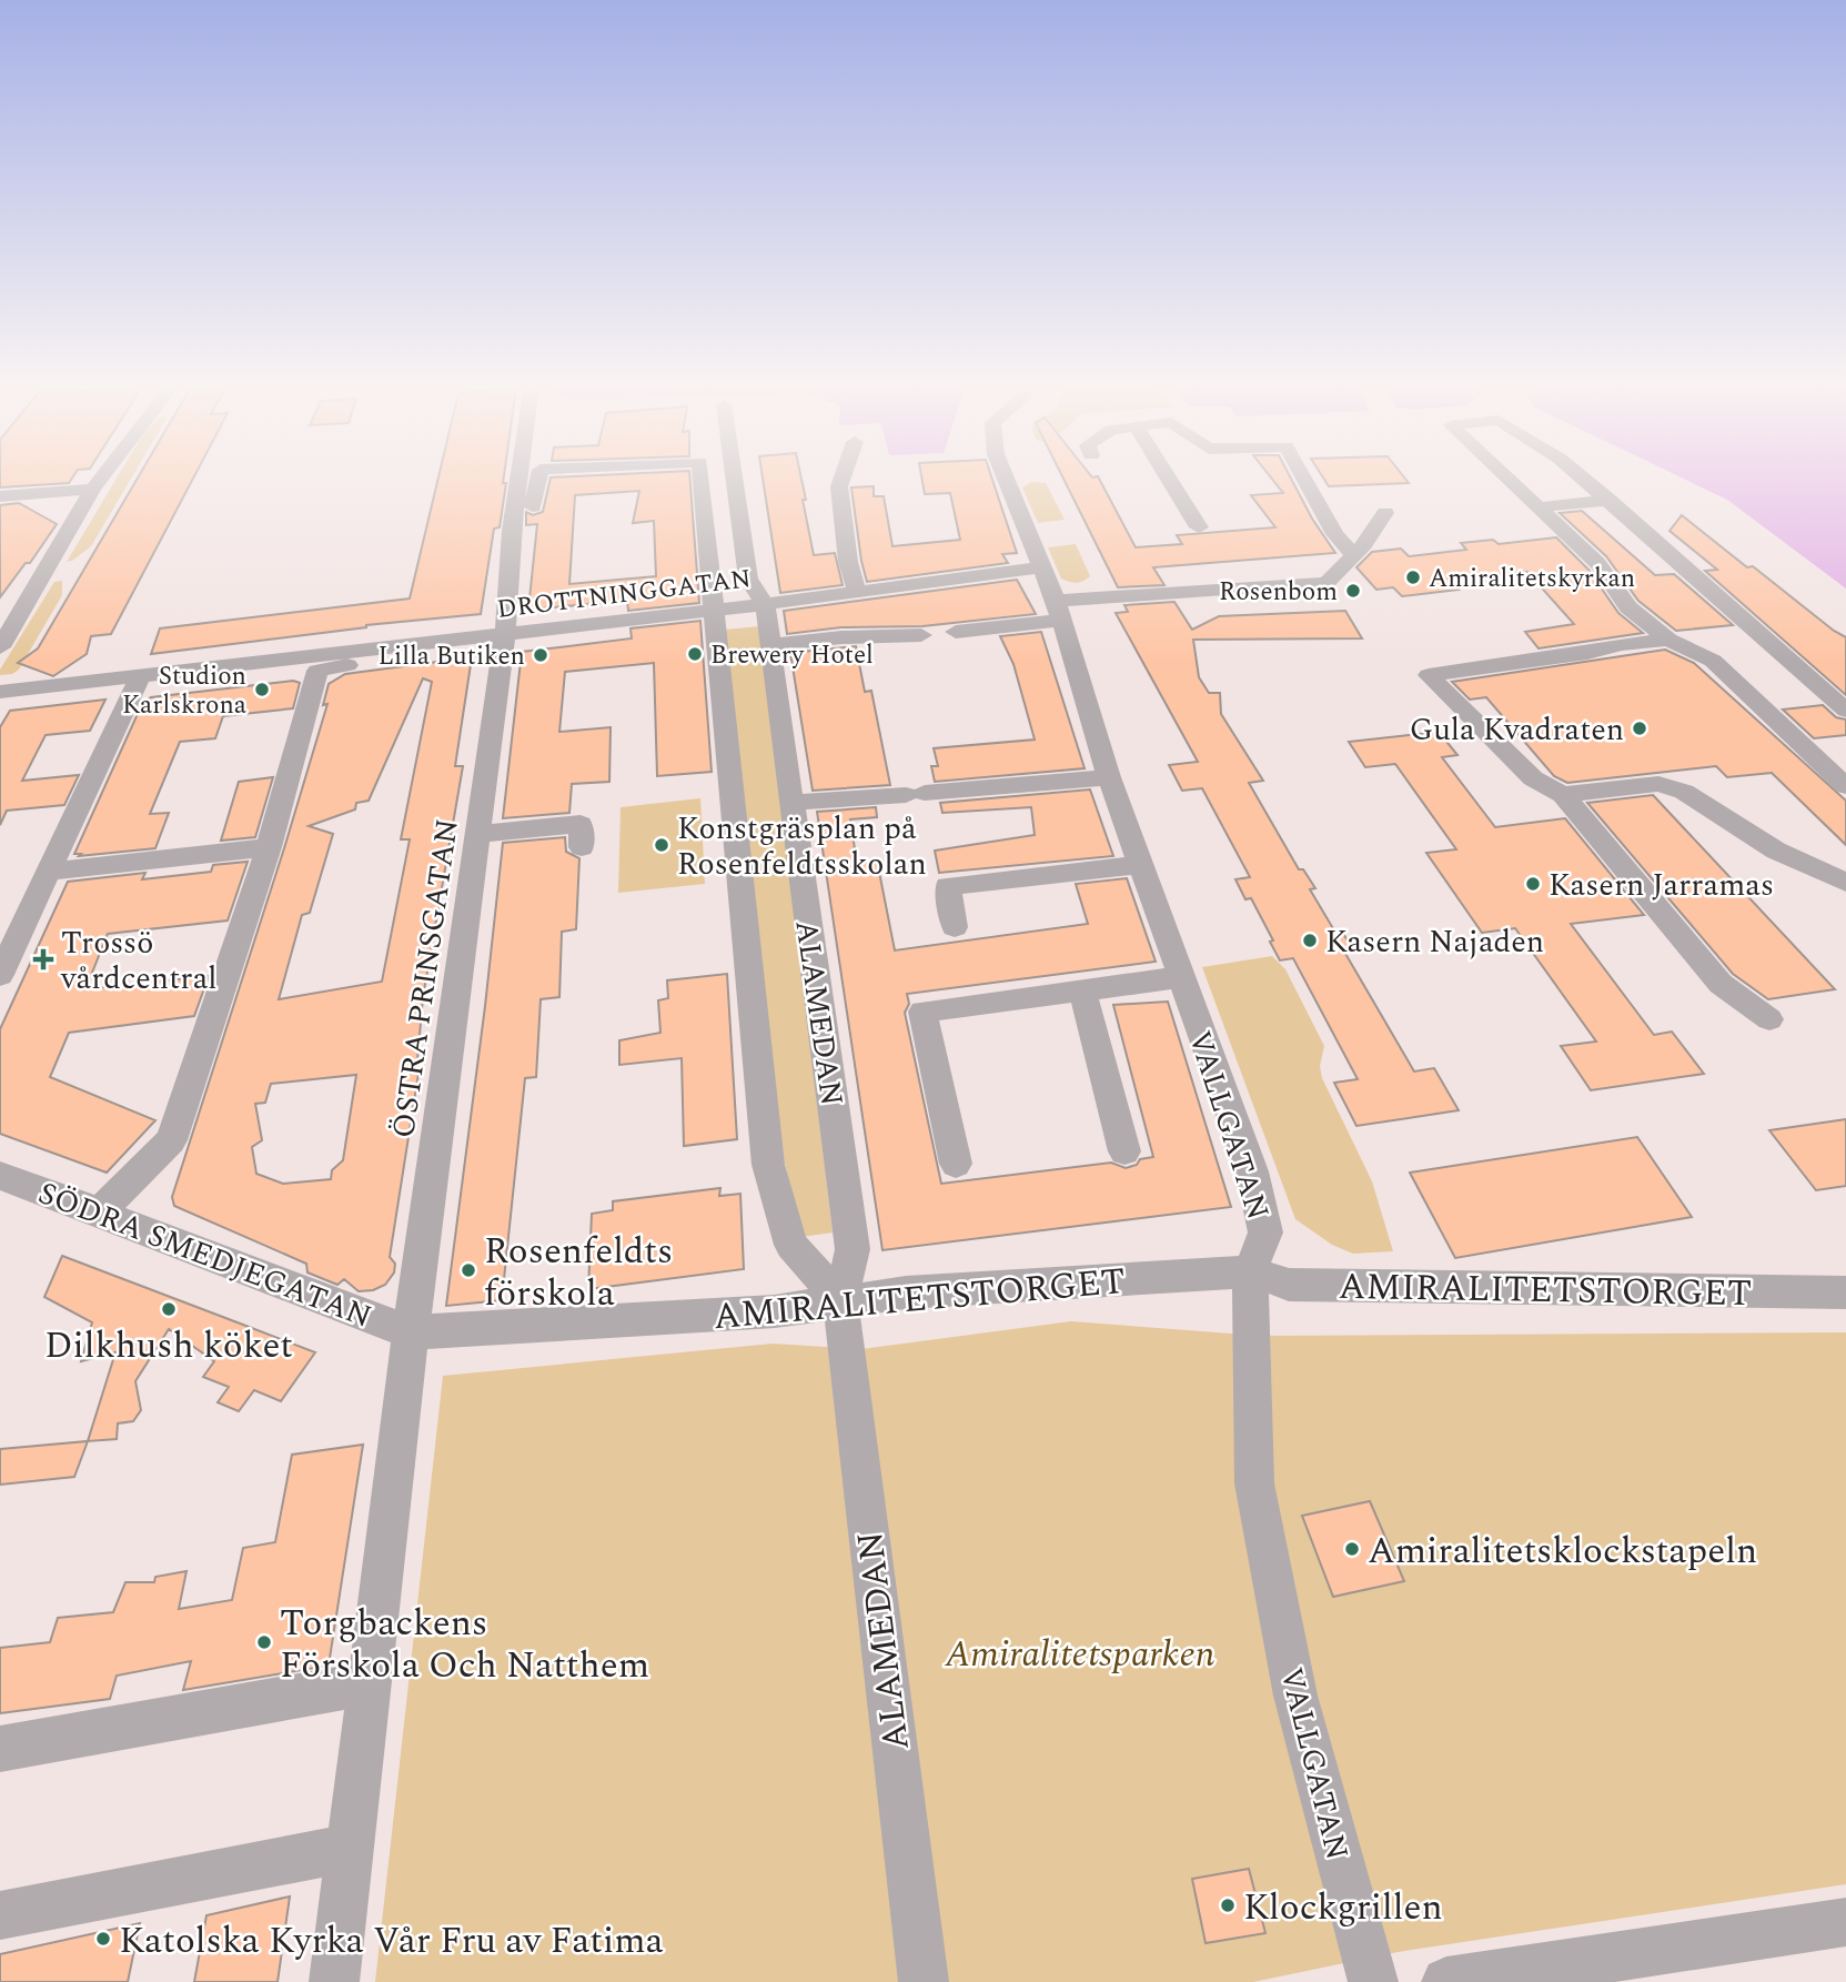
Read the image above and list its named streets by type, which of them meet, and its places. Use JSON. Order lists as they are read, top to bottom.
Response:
{
  "streets": {
    "street": [
      "DROTTNINGGATAN",
      "ÖSTRA PRINSGATAN",
      "ALAMEDAN",
      "VALLGATAN",
      "SÖDRA SMEDJEGATAN",
      "AMIRALITETSTORGET"
    ]
  },
  "crossings": [
    ["DROTTNINGGATAN", "ÖSTRA PRINSGATAN"],
    ["DROTTNINGGATAN", "ALAMEDAN"],
    ["DROTTNINGGATAN", "VALLGATAN"],
    ["ÖSTRA PRINSGATAN", "SÖDRA SMEDJEGATAN"],
    ["ÖSTRA PRINSGATAN", "AMIRALITETSTORGET"],
    ["ALAMEDAN", "AMIRALITETSTORGET"],
    ["VALLGATAN", "AMIRALITETSTORGET"],
    ["SÖDRA SMEDJEGATAN", "AMIRALITETSTORGET"]
  ],
  "parks": ["Amiralitetsparken"],
  "places": {
    "other": [
      "Amiralitetskyrkan",
      "Rosenbom",
      "Brewery Hotel",
      "Lilla Butiken",
      "Studion Karlskrona",
      "Gula Kvadraten",
      "Konstgräsplan på Rosenfeldtsskolan",
      "Kasern Jarramas",
      "Kasern Najaden",
      "Rosenfeldts förskola",
      "Dilkhush köket",
      "Amiralitetsklockstapeln",
      "Torgbackens Förskola Och Natthem",
      "Klockgrillen",
      "Katolska Kyrka Vår Fru av Fatima"
    ],
    "health": ["Trossö vårdcentral"]
  }
}
